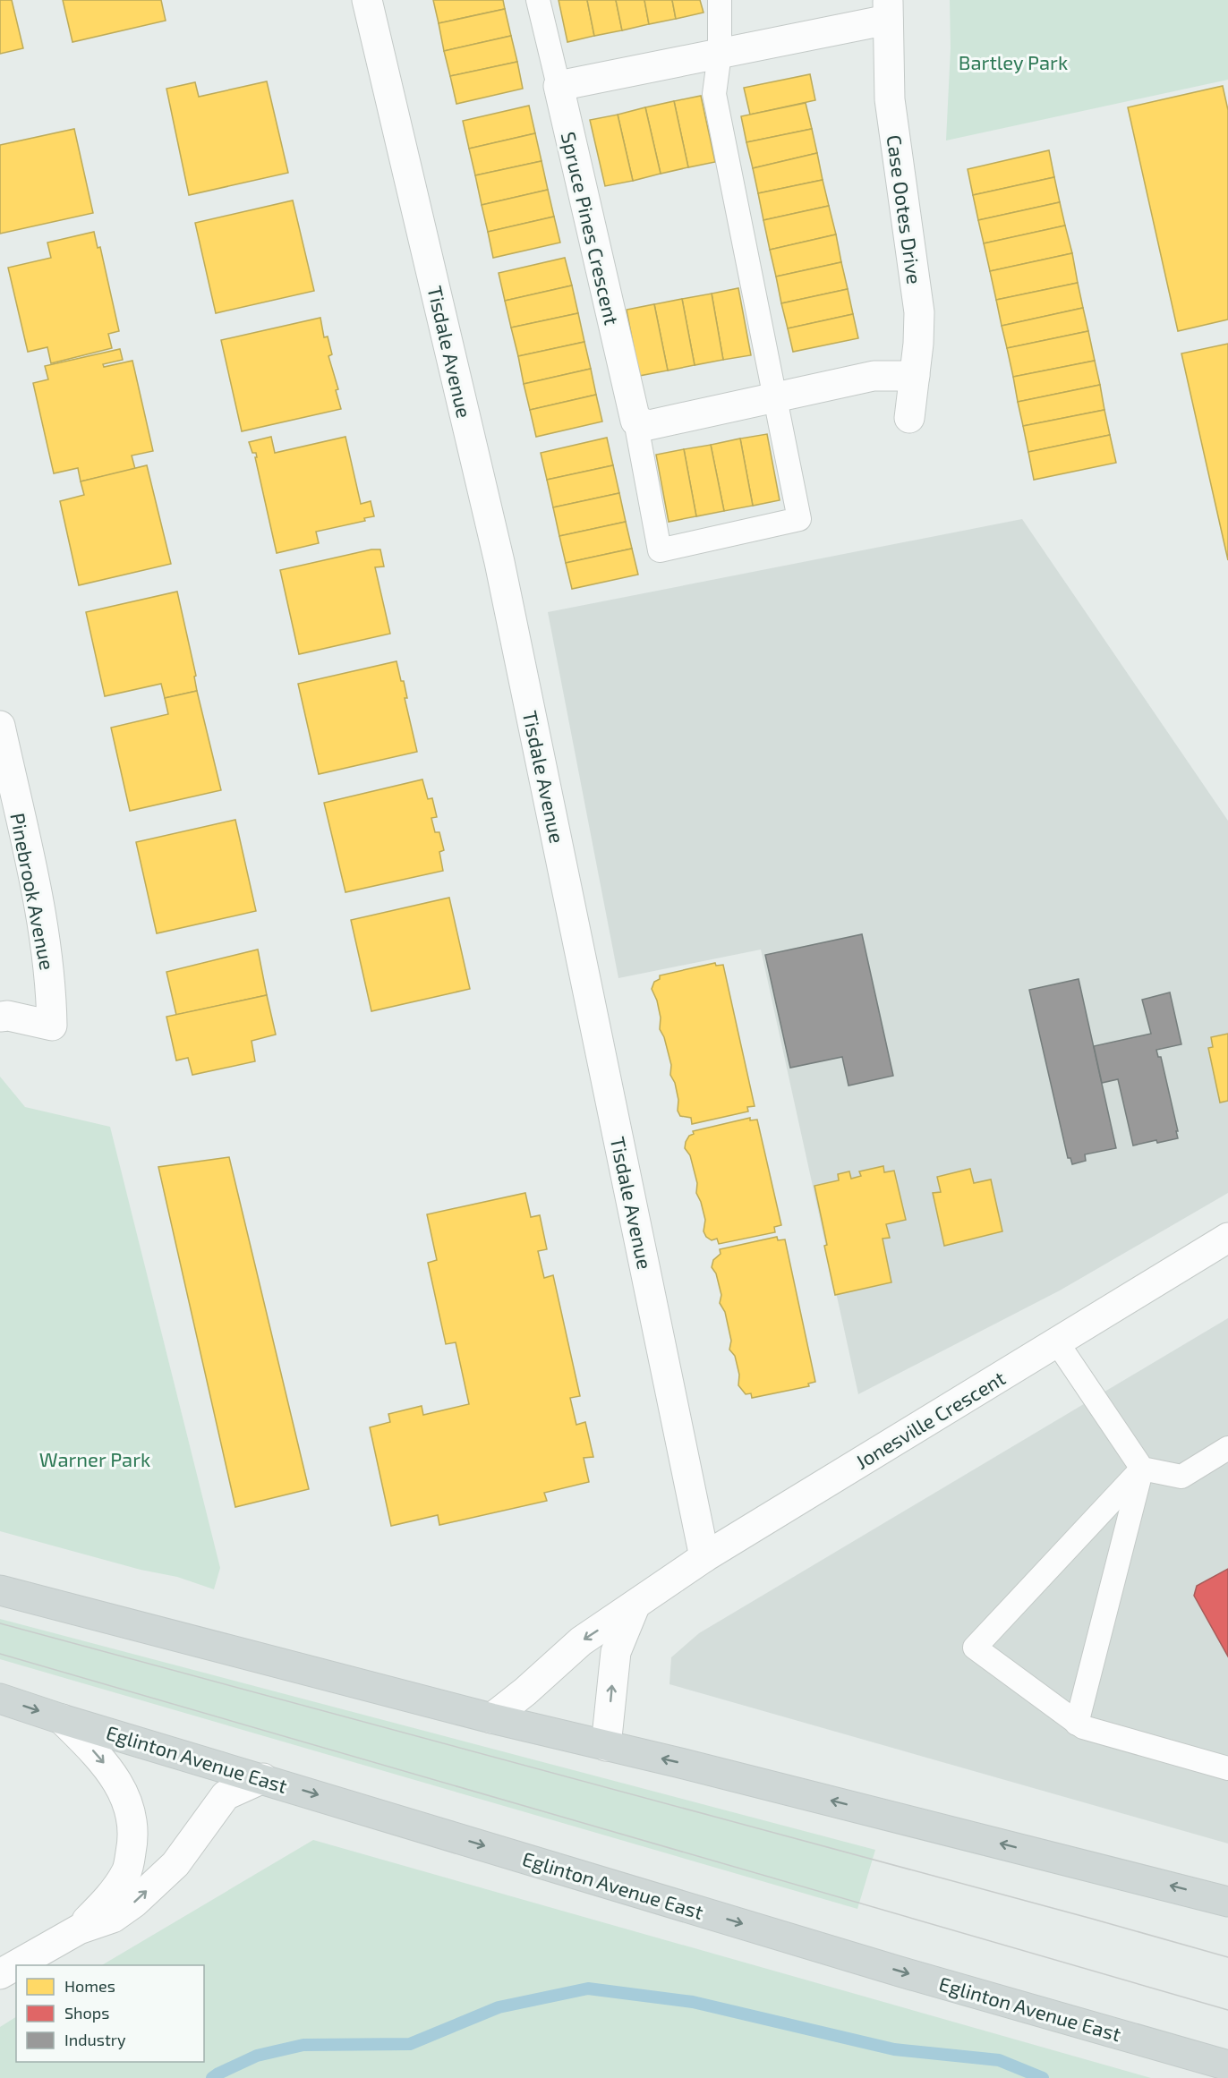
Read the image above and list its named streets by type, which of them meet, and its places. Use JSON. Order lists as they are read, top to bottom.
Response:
{
  "streets": {
    "main road": ["Eglinton Avenue East"],
    "street": [
      "Case Ootes Drive",
      "Spruce Pines Crescent",
      "Tisdale Avenue",
      "Pinebrook Avenue",
      "Jonesville Crescent"
    ]
  },
  "crossings": [
    ["Tisdale Avenue", "Jonesville Crescent"]
  ],
  "parks": ["Bartley Park", "Warner Park"],
  "legend": ["Homes", "Shops", "Industry"]
}
